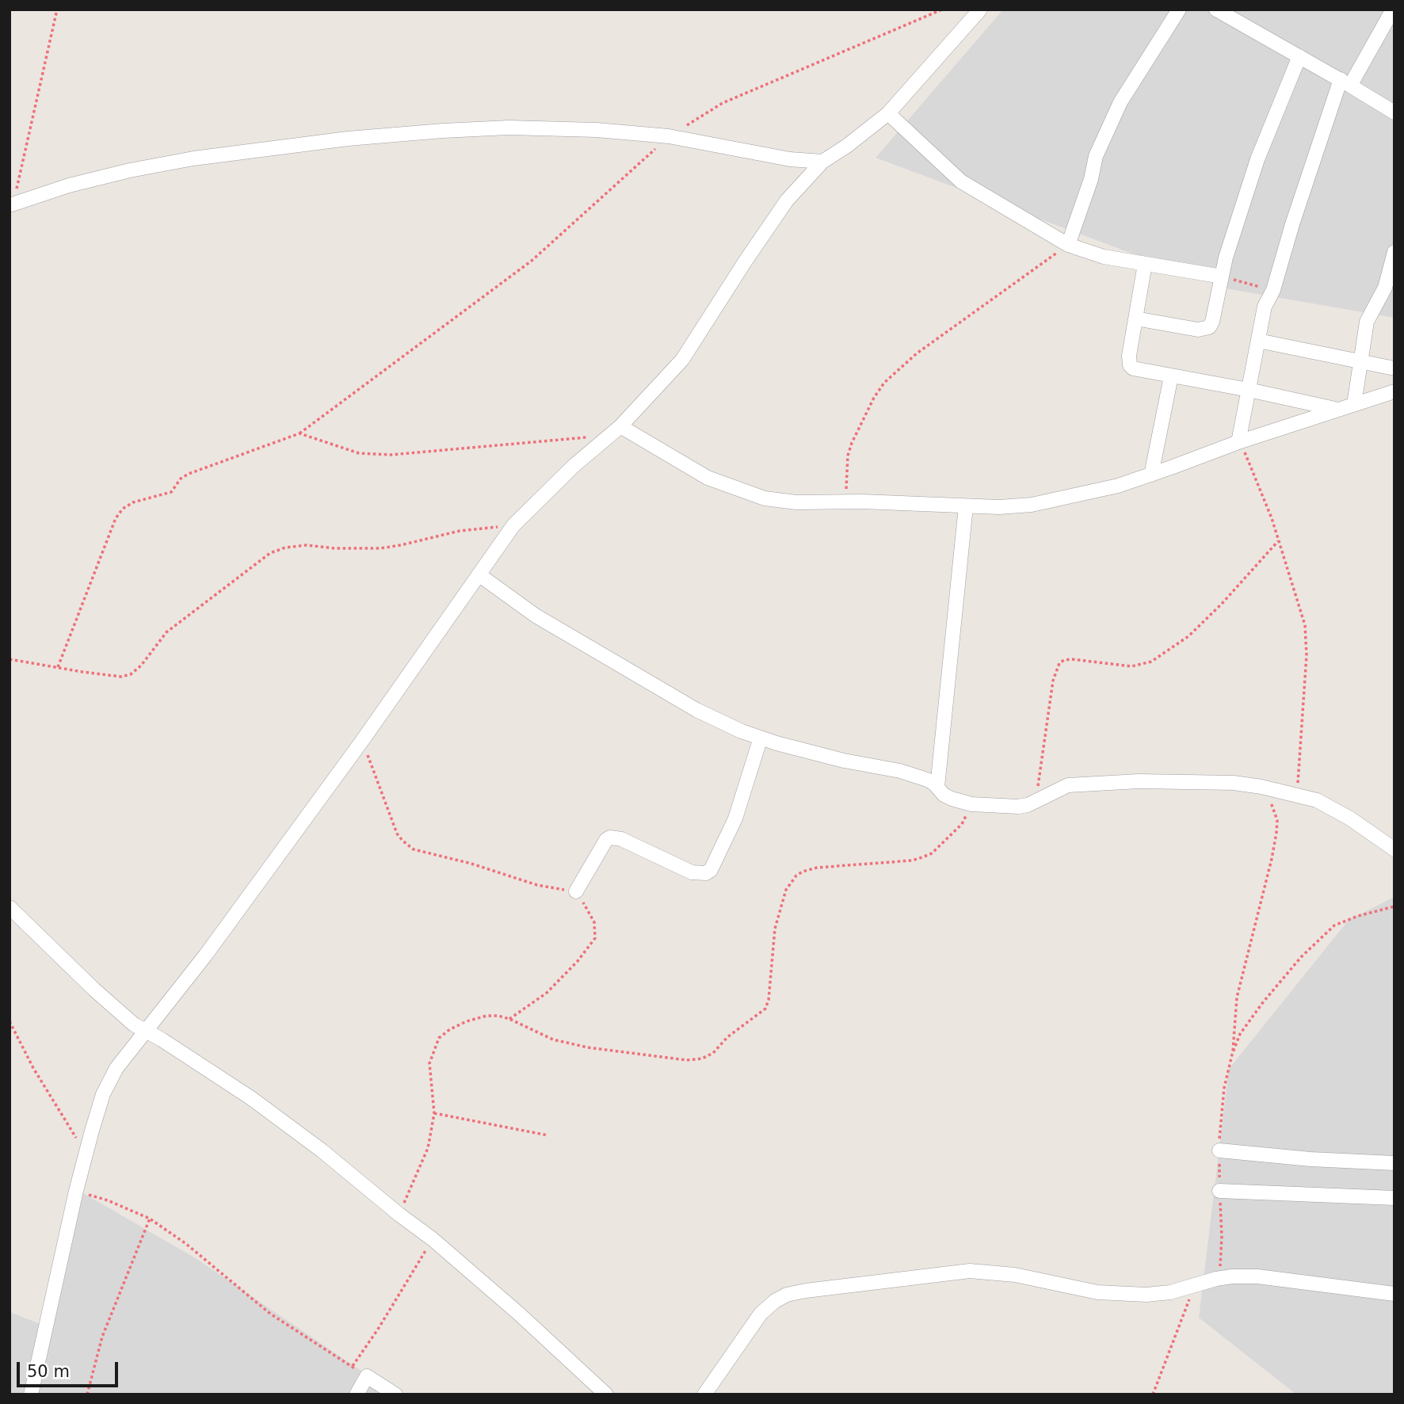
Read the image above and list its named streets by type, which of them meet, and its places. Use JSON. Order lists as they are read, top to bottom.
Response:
{
  "scale_bar": "50 m"
}
